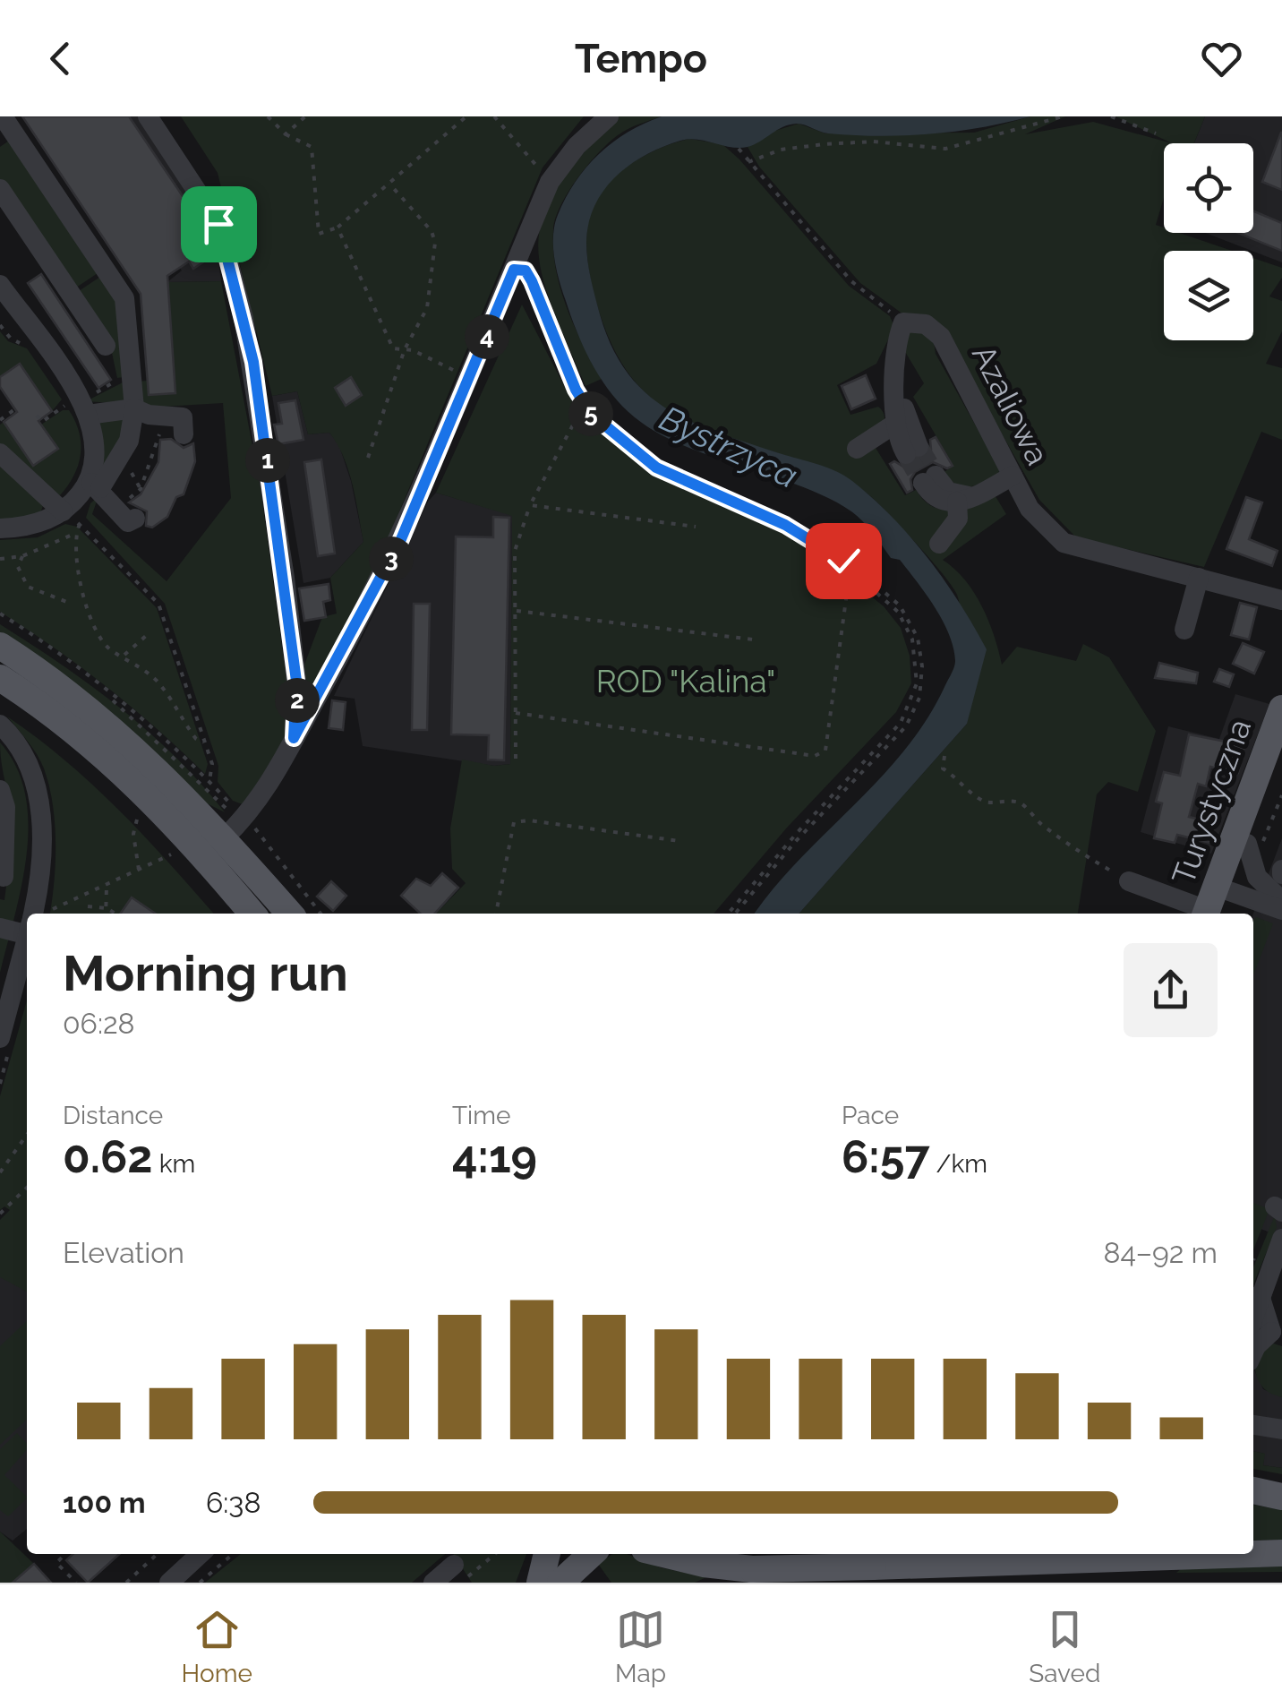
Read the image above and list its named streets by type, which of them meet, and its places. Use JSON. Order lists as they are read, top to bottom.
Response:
{
  "streets": {
    "main road": ["Turystyczna"],
    "street": ["Azaliowa"]
  },
  "water": ["Bystrzyca"],
  "parks": ["ROD \"Kalina\""],
  "page": {
    "header": "Tempo",
    "pins": [
      "4",
      "5",
      "1",
      "3",
      "2"
    ],
    "heading": ["Morning run", "06:28"],
    "stats": [
      ["Distance", "0.62 km"],
      ["Time", "4:19"],
      ["Pace", "6:57 /km"]
    ],
    "chart": ["Elevation", "84–92 m"],
    "list": [
      {
        "name": "100 m",
        "note": "6:38"
      }
    ],
    "tabs": ["Home", "Map", "Saved"]
  }
}
